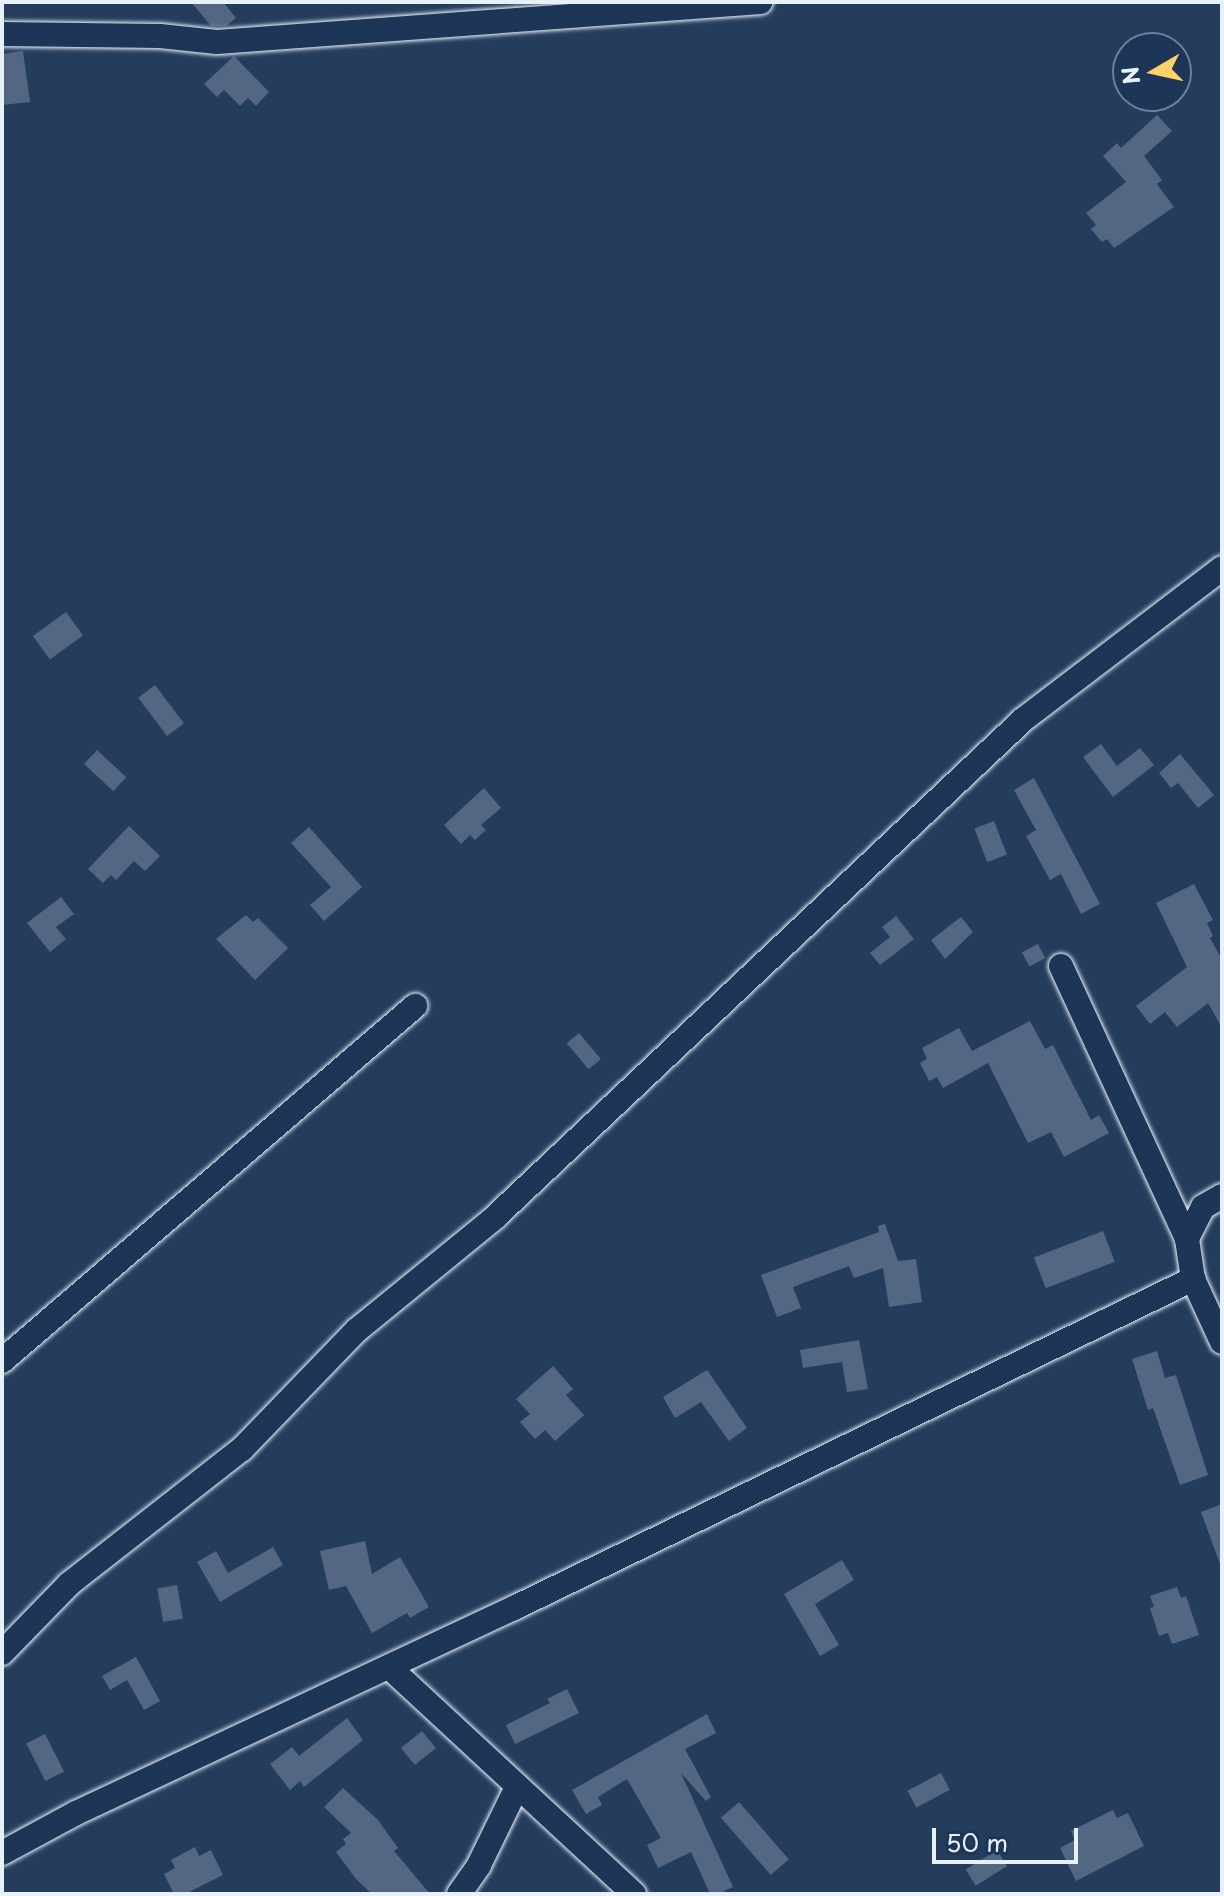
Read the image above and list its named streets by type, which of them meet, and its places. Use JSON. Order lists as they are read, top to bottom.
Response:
{
  "scale_bar": "50 m",
  "north": "left"
}
